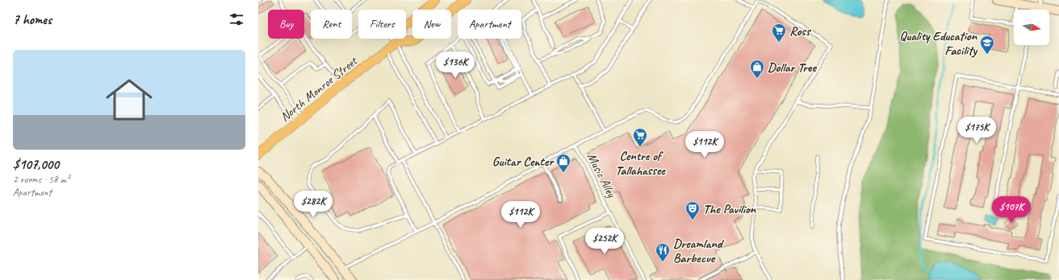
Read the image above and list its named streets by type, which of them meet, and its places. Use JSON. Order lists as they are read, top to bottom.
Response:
{
  "streets": {
    "main road": ["North Monroe Street"],
    "lane": ["Music Alley"]
  },
  "places": {
    "supermarket": ["Ross", "Centre of Tallahassee"],
    "school or university": ["Quality Education Facility"],
    "shop": ["Dollar Tree", "Guitar Center"],
    "theatre": ["The Pavilion"],
    "restaurant": ["Dreamland Barbecue"]
  },
  "north": "right",
  "page": {
    "heading": "7 homes",
    "chip": [
      "Buy",
      "Rent",
      "Filters",
      "New",
      "Apartment"
    ],
    "list": [
      {
        "name": "$107,000",
        "note": "2 rooms · 58 m² · Apartment"
      }
    ],
    "price": [
      "$136K",
      "$175K",
      "$112K",
      "$282K",
      "$107K",
      "$112K",
      "$252K"
    ]
  }
}
